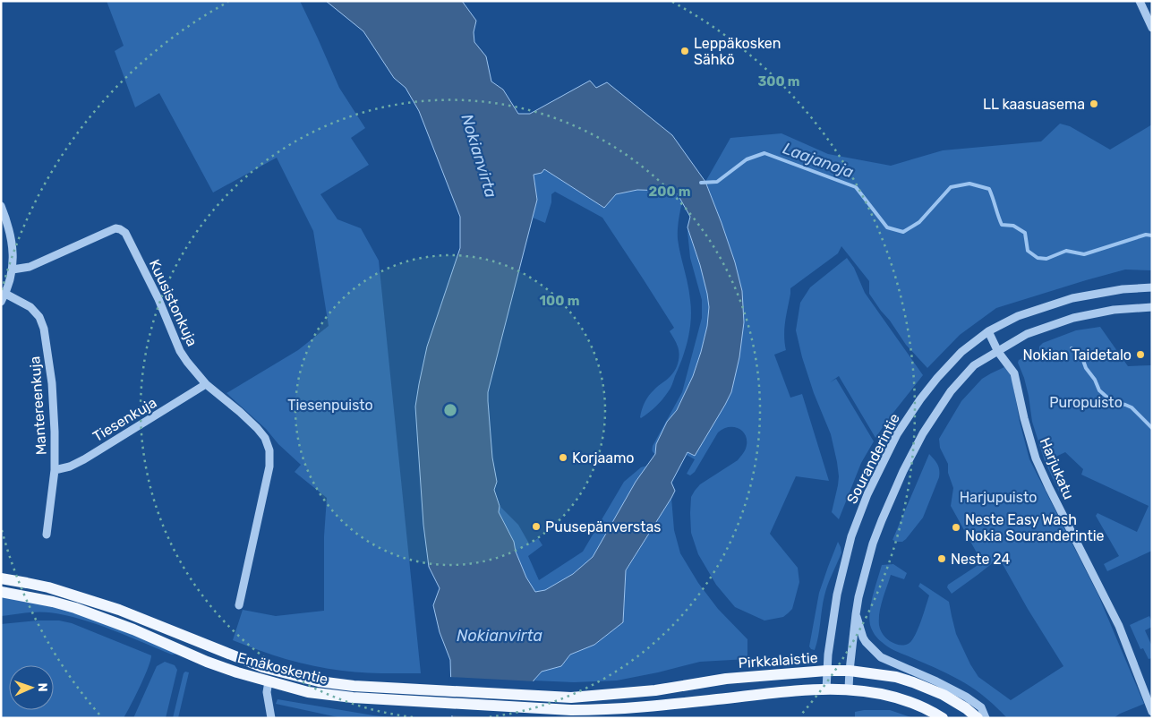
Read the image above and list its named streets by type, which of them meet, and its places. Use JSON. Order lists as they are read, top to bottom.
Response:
{
  "streets": {
    "main road": ["Pirkkalaistie", "Emäkoskentie"],
    "street": [
      "Kuusistonkuja",
      "Mantereenkuja",
      "Tiesenkuja",
      "Souranderintie",
      "Harjukatu"
    ]
  },
  "crossings": [
    ["Kuusistonkuja", "Tiesenkuja"],
    ["Mantereenkuja", "Tiesenkuja"],
    ["Souranderintie", "Harjukatu"],
    ["Souranderintie", "Pirkkalaistie"],
    ["Souranderintie", "Emäkoskentie"],
    ["Pirkkalaistie", "Emäkoskentie"]
  ],
  "water": ["Nokianvirta", "Laajanoja"],
  "parks": ["Puropuisto", "Tiesenpuisto", "Harjupuisto"],
  "places": [
    "Leppäkosken Sähkö",
    "LL kaasuasema",
    "Nokian Taidetalo",
    "Korjaamo",
    "Puusepänverstas",
    "Neste Easy Wash Nokia Souranderintie",
    "Neste 24"
  ],
  "north": "right",
  "rings": ["300 m", "200 m", "100 m"]
}
